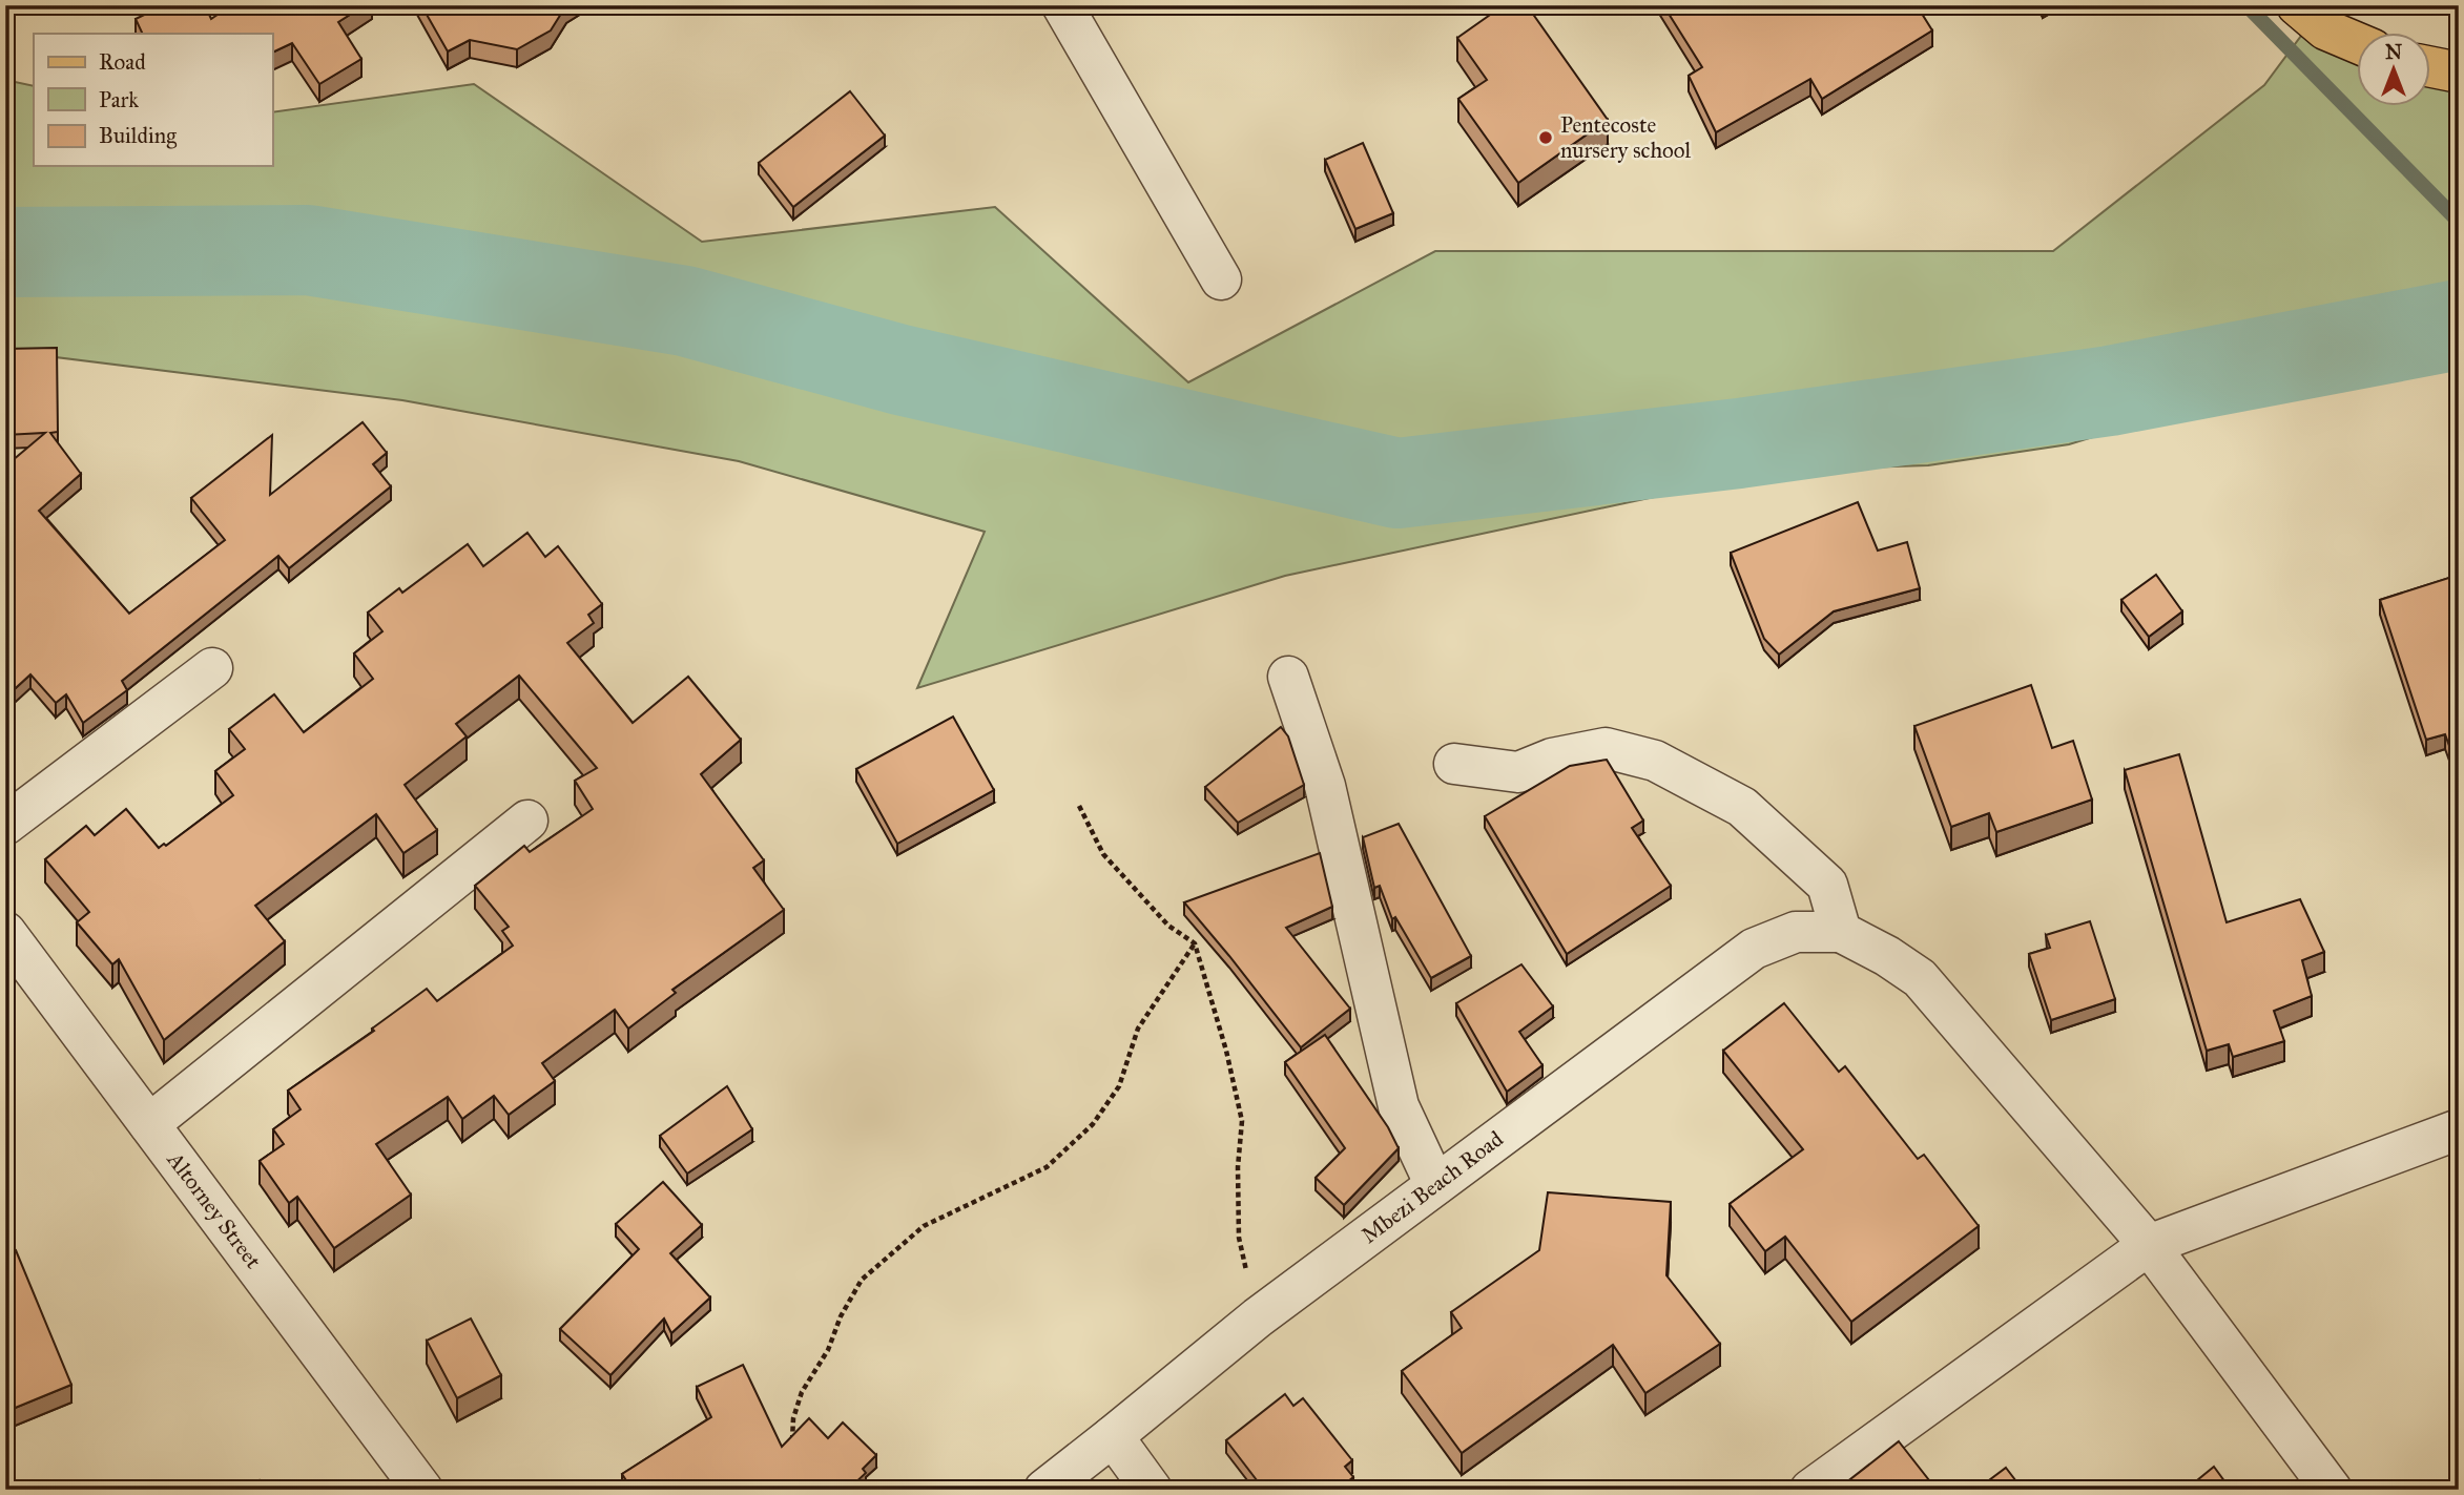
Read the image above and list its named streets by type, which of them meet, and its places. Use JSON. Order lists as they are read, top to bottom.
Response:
{
  "streets": {
    "street": ["Mbezi Beach Road", "Altorney Street"]
  },
  "places": ["Pentecoste nursery school"],
  "legend": ["Road", "Park", "Building"],
  "north": "top"
}
